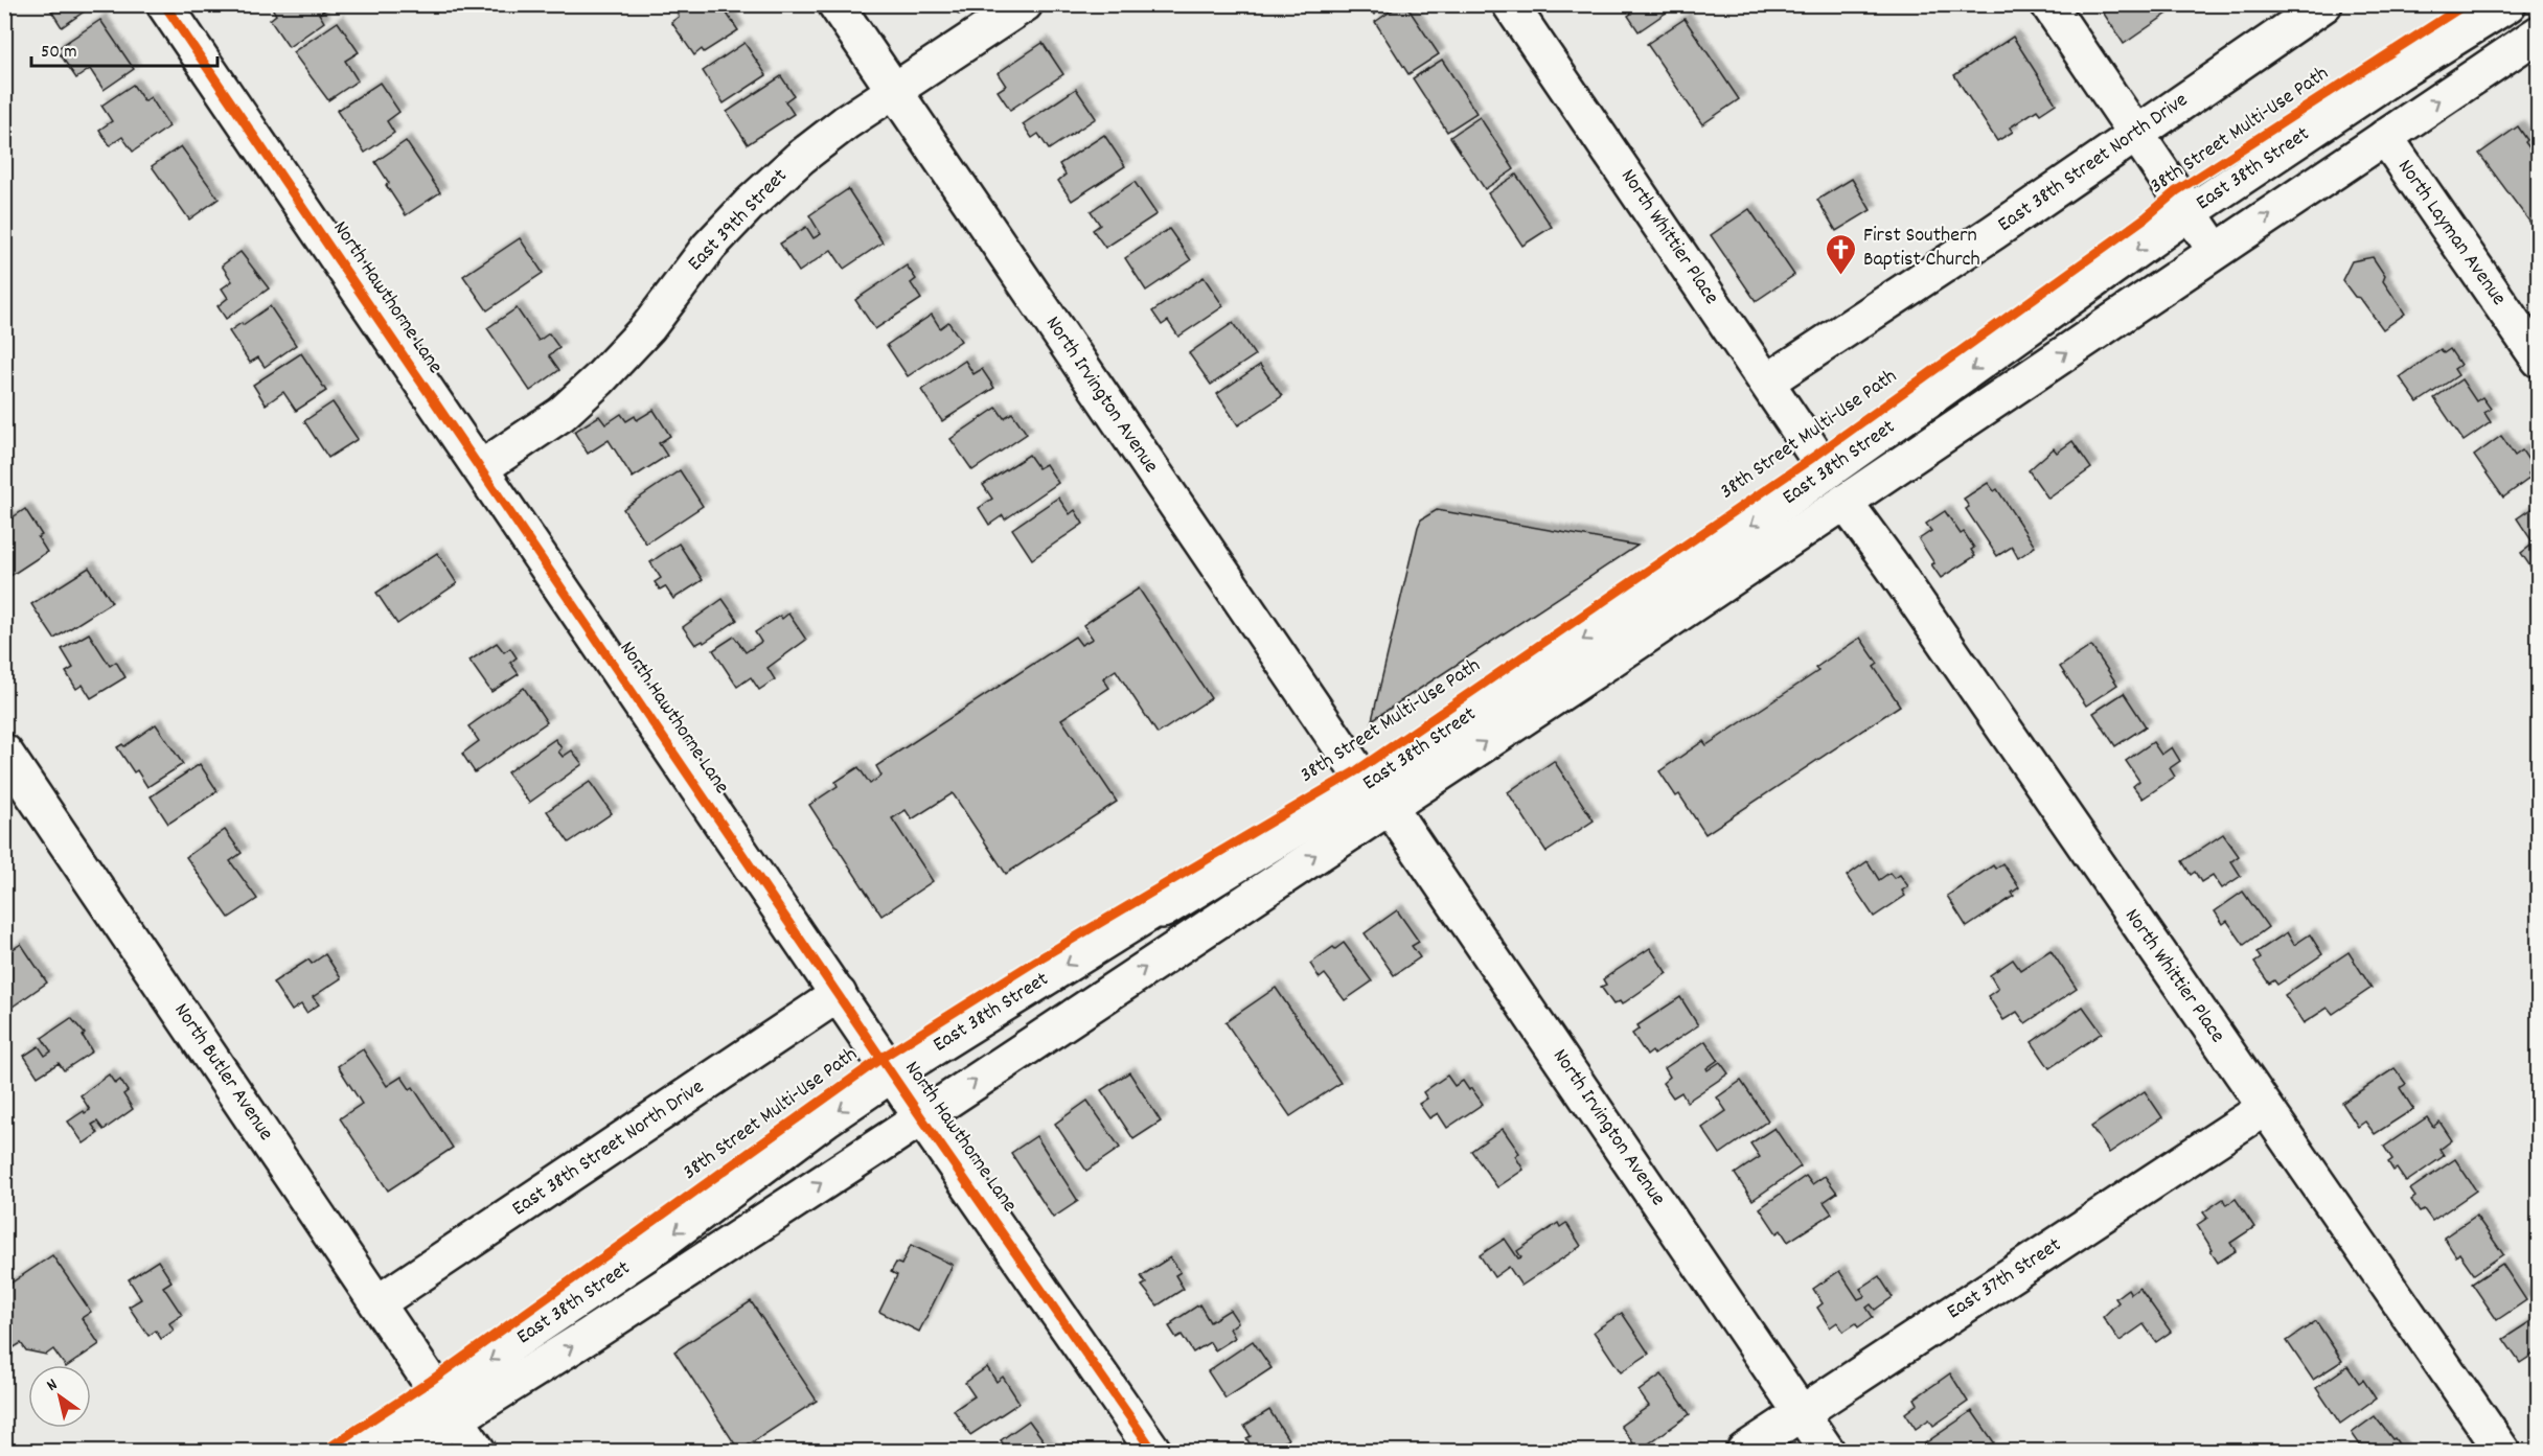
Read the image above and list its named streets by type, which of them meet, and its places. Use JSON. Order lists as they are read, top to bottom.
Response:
{
  "streets": {
    "street": [
      "East 38th Street North Drive",
      "East 38th Street",
      "East 39th Street",
      "North Layman Avenue",
      "North Whittier Place",
      "North Hawthorne Lane",
      "North Irvington Avenue",
      "North Butler Avenue",
      "East 37th Street"
    ],
    "cycle path": ["38th Street Multi-Use Path"]
  },
  "crossings": [
    ["East 38th Street North Drive", "North Whittier Place"],
    ["East 38th Street North Drive", "North Hawthorne Lane"],
    ["East 38th Street North Drive", "North Butler Avenue"],
    ["East 38th Street", "North Layman Avenue"],
    ["East 38th Street", "North Whittier Place"],
    ["East 38th Street", "North Hawthorne Lane"],
    ["East 38th Street", "North Irvington Avenue"],
    ["East 38th Street", "North Butler Avenue"],
    ["East 39th Street", "North Hawthorne Lane"],
    ["East 39th Street", "North Irvington Avenue"],
    ["North Whittier Place", "East 37th Street"],
    ["North Irvington Avenue", "East 37th Street"]
  ],
  "places": {
    "church": ["First Southern Baptist Church"]
  },
  "scale_bar": "50 m",
  "north": "top left"
}
